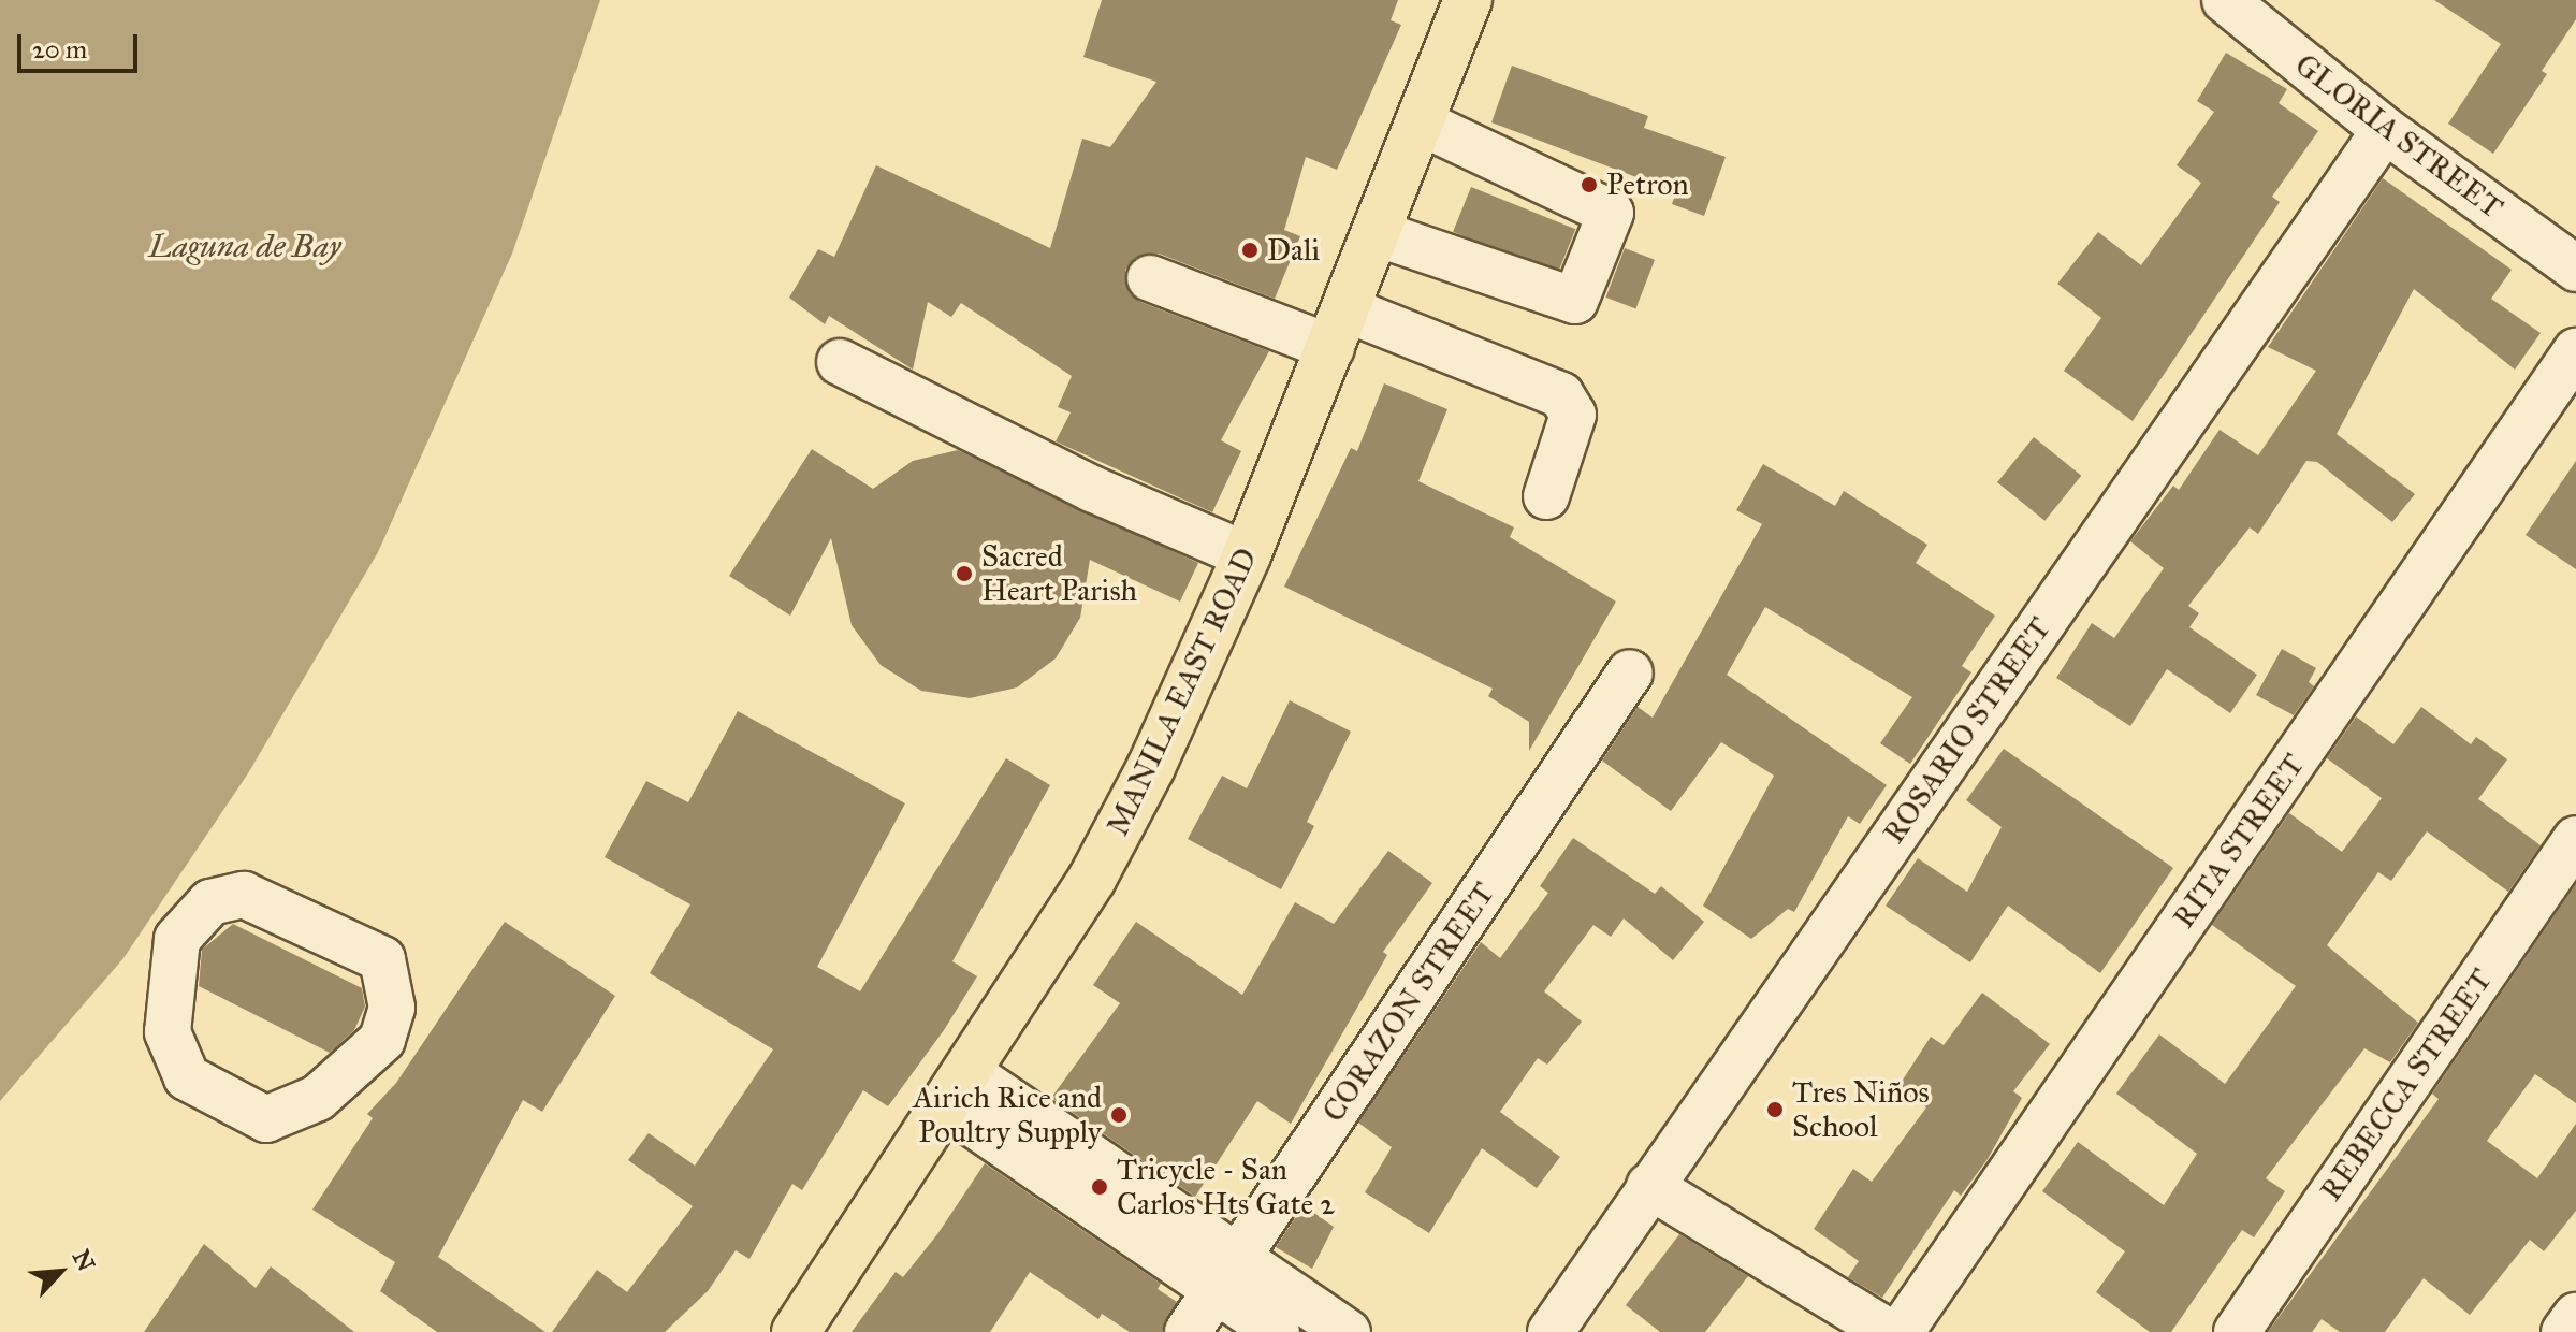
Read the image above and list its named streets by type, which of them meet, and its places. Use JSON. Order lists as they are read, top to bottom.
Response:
{
  "streets": {
    "main road": ["MANILA EAST ROAD"],
    "street": [
      "GLORIA STREET",
      "ROSARIO STREET",
      "RITA STREET",
      "CORAZON STREET",
      "REBECCA STREET"
    ]
  },
  "crossings": [
    ["GLORIA STREET", "ROSARIO STREET"]
  ],
  "water": ["Laguna de Bay"],
  "places": [
    "Petron",
    "Dali",
    "Sacred Heart Parish",
    "Tres Niños School",
    "Airich Rice and Poultry Supply",
    "Tricycle - San Carlos Hts Gate 2"
  ],
  "scale_bar": "20 m",
  "north": "top right"
}
